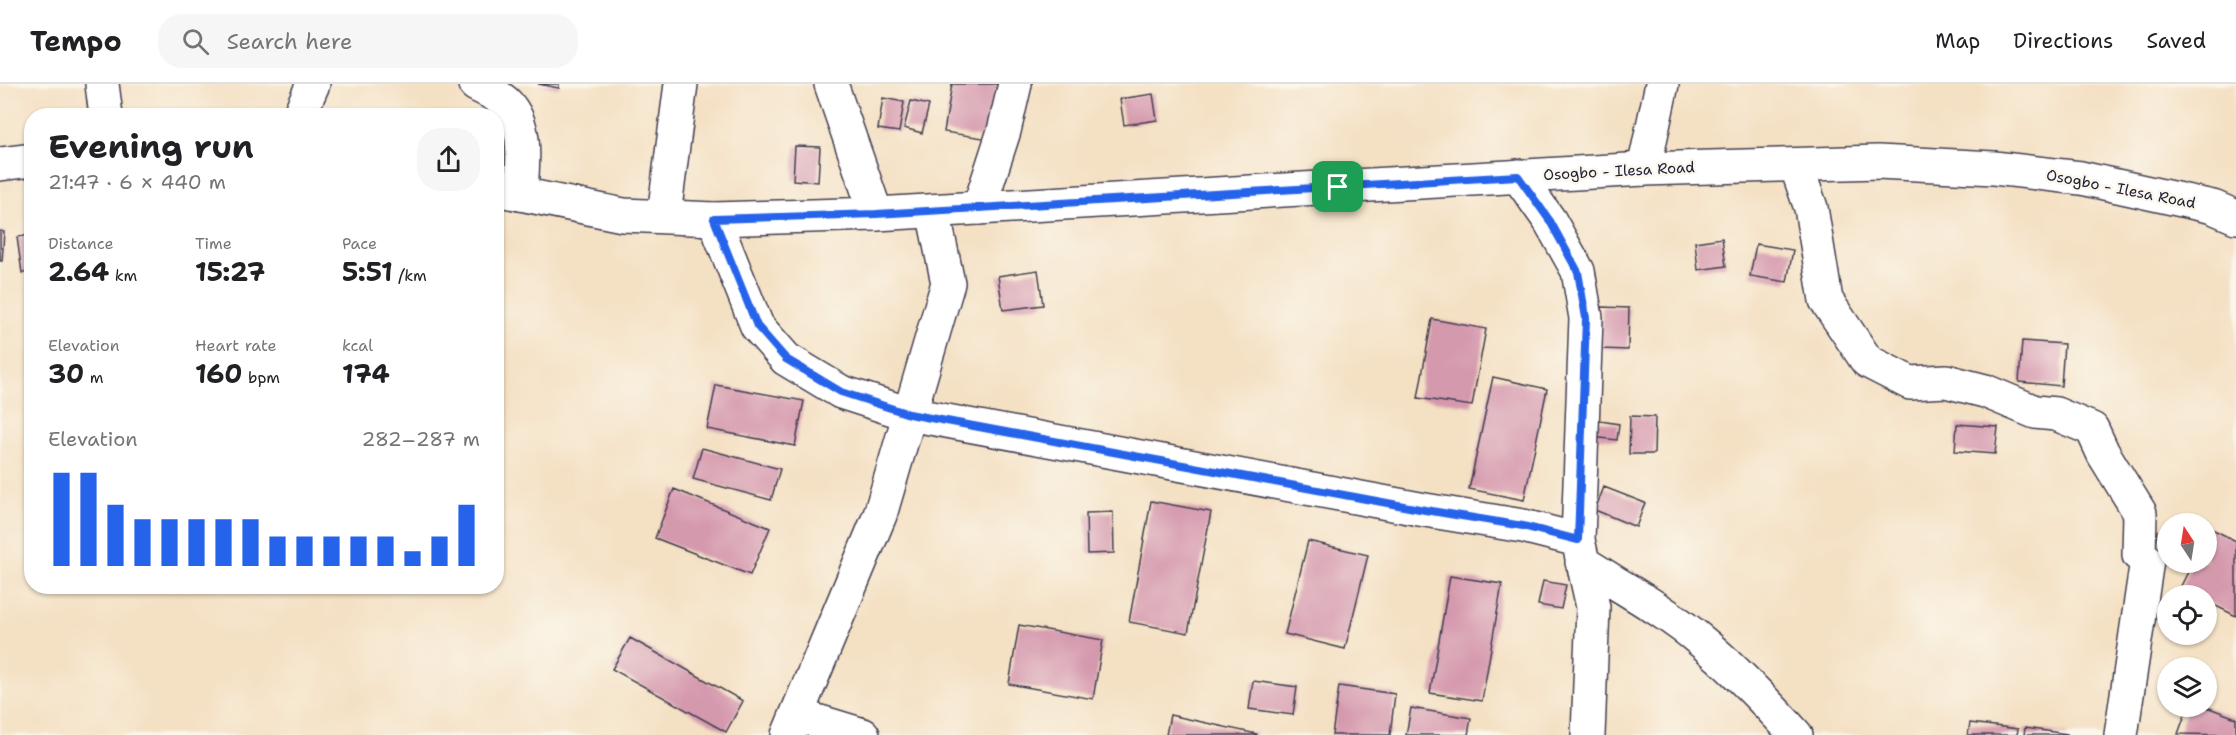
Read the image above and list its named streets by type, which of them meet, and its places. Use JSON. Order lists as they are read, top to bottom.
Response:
{
  "streets": {
    "street": ["Osogbo - Ilesa Road"]
  },
  "north": "top",
  "page": {
    "header": "Tempo",
    "search": "Search here",
    "nav": ["Map", "Directions", "Saved"],
    "heading": ["Evening run", "21:47 · 6 × 440 m"],
    "stats": [
      ["Distance", "2.64 km"],
      ["Time", "15:27"],
      ["Pace", "5:51 /km"],
      ["Elevation", "30 m"],
      ["Heart rate", "160 bpm"],
      ["kcal", "174"]
    ],
    "chart": ["Elevation", "282–287 m"]
  }
}
